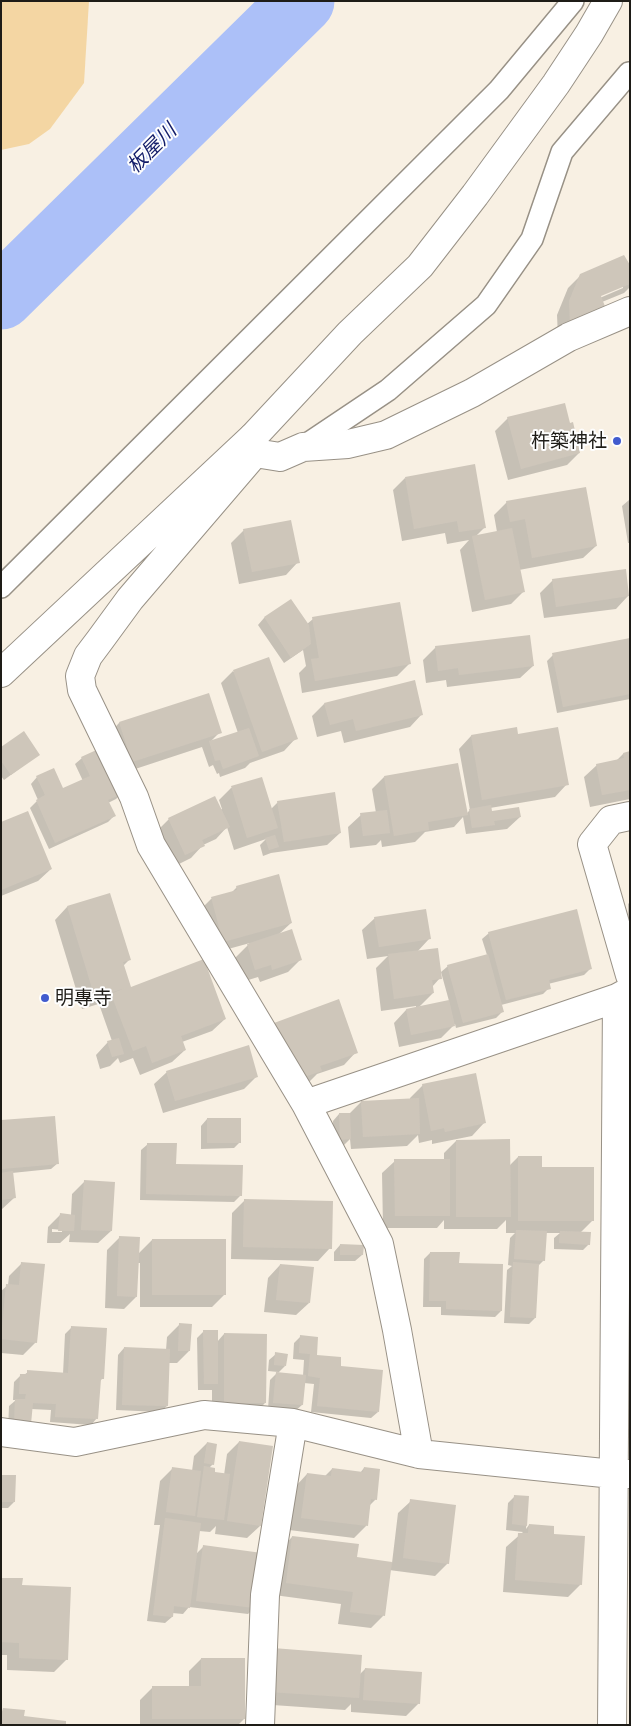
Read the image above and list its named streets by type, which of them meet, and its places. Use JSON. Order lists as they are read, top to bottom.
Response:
{
  "water": ["板屋川"],
  "places": ["杵築神社", "明專寺"]
}
